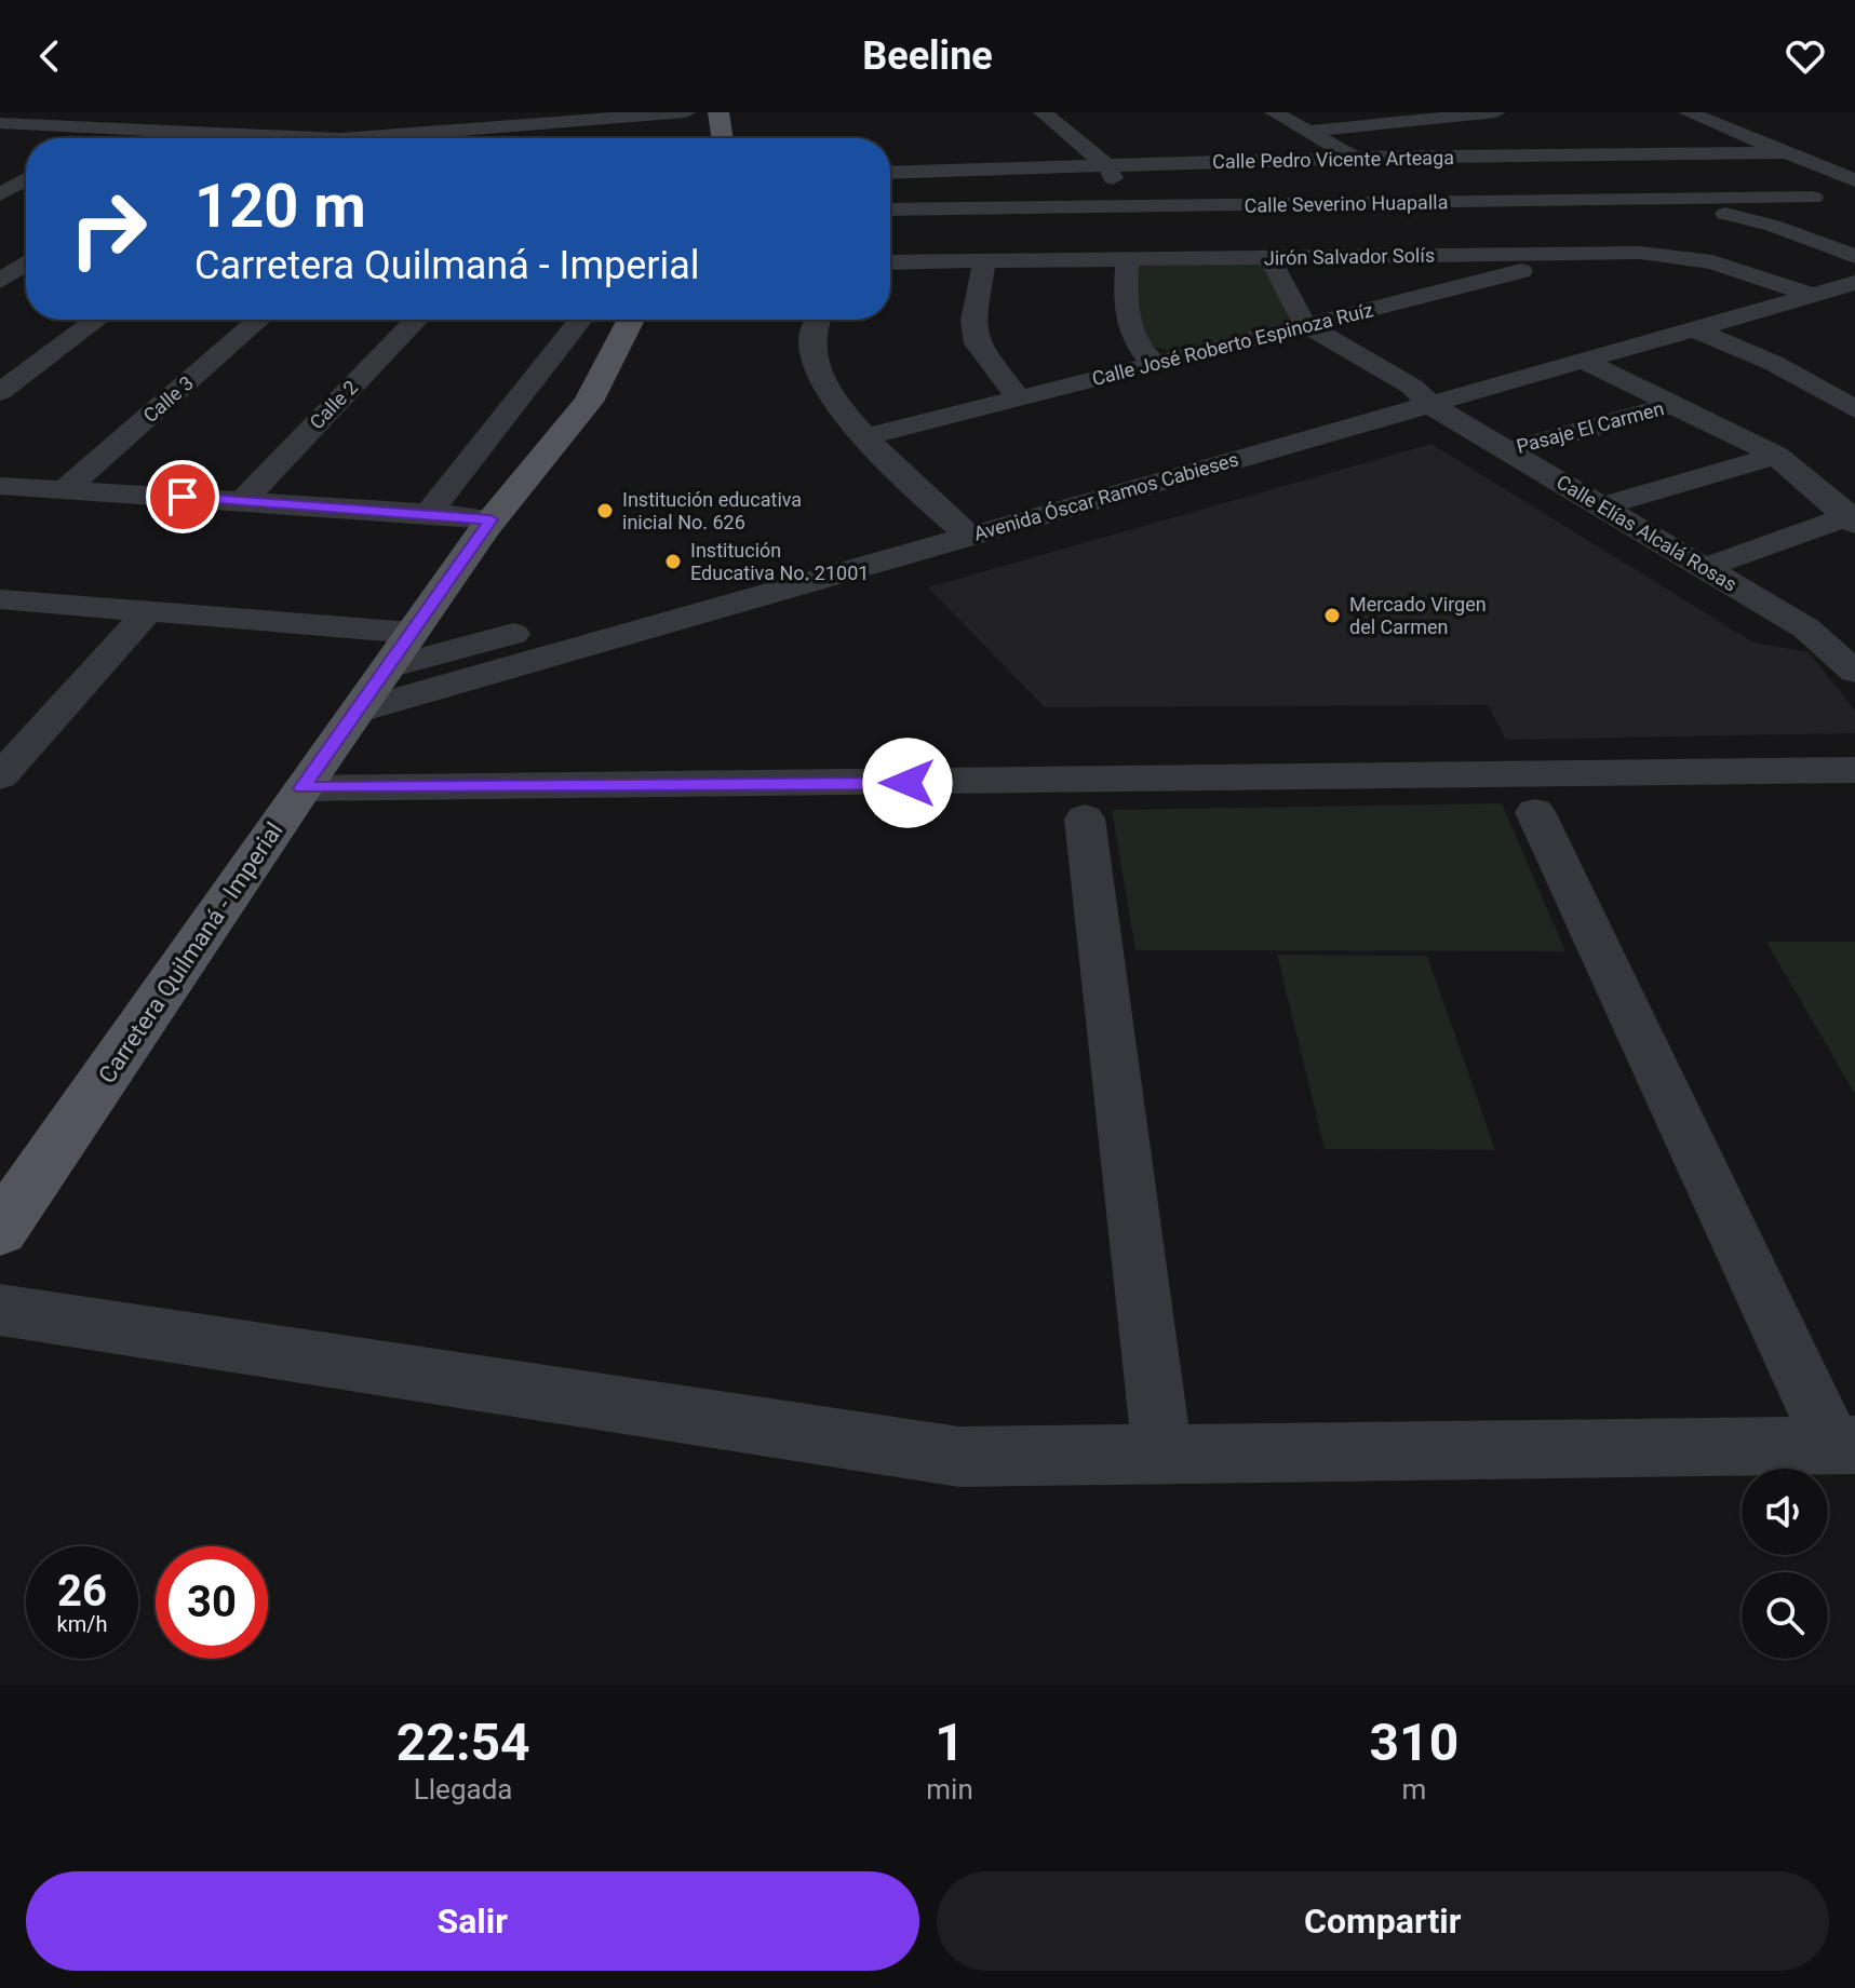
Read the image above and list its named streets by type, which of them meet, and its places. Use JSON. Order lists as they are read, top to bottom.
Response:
{
  "streets": {
    "main road": ["Carretera Quilmaná - Imperial"],
    "street": [
      "Calle Pedro Vicente Arteaga",
      "Calle Severino Huapalla",
      "Jirón Salvador Solís",
      "Calle José Roberto Espinoza Ruíz",
      "Calle 3",
      "Calle 2",
      "Pasaje El Carmen",
      "Avenida Óscar Ramos Cabieses",
      "Calle Elías Alcalá Rosas"
    ]
  },
  "crossings": [
    ["Calle Severino Huapalla", "Jirón Salvador Solís"],
    ["Jirón Salvador Solís", "Calle José Roberto Espinoza Ruíz"],
    ["Jirón Salvador Solís", "Avenida Óscar Ramos Cabieses"],
    ["Calle José Roberto Espinoza Ruíz", "Calle Elías Alcalá Rosas"],
    ["Pasaje El Carmen", "Calle Elías Alcalá Rosas"],
    ["Avenida Óscar Ramos Cabieses", "Calle Elías Alcalá Rosas"],
    ["Avenida Óscar Ramos Cabieses", "Carretera Quilmaná - Imperial"]
  ],
  "places": ["Institución educativa inicial No. 626", "Institución Educativa No. 21001", "Mercado Virgen del Carmen"],
  "page": {
    "header": "Beeline",
    "turn": ["120 m", "Carretera Quilmaná - Imperial"],
    "speed": "26 km/h",
    "limit": "30",
    "eta": [
      "22:54",
      "Llegada",
      "1",
      "min",
      "310",
      "m"
    ],
    "buttons": ["Salir", "Compartir"]
  }
}
